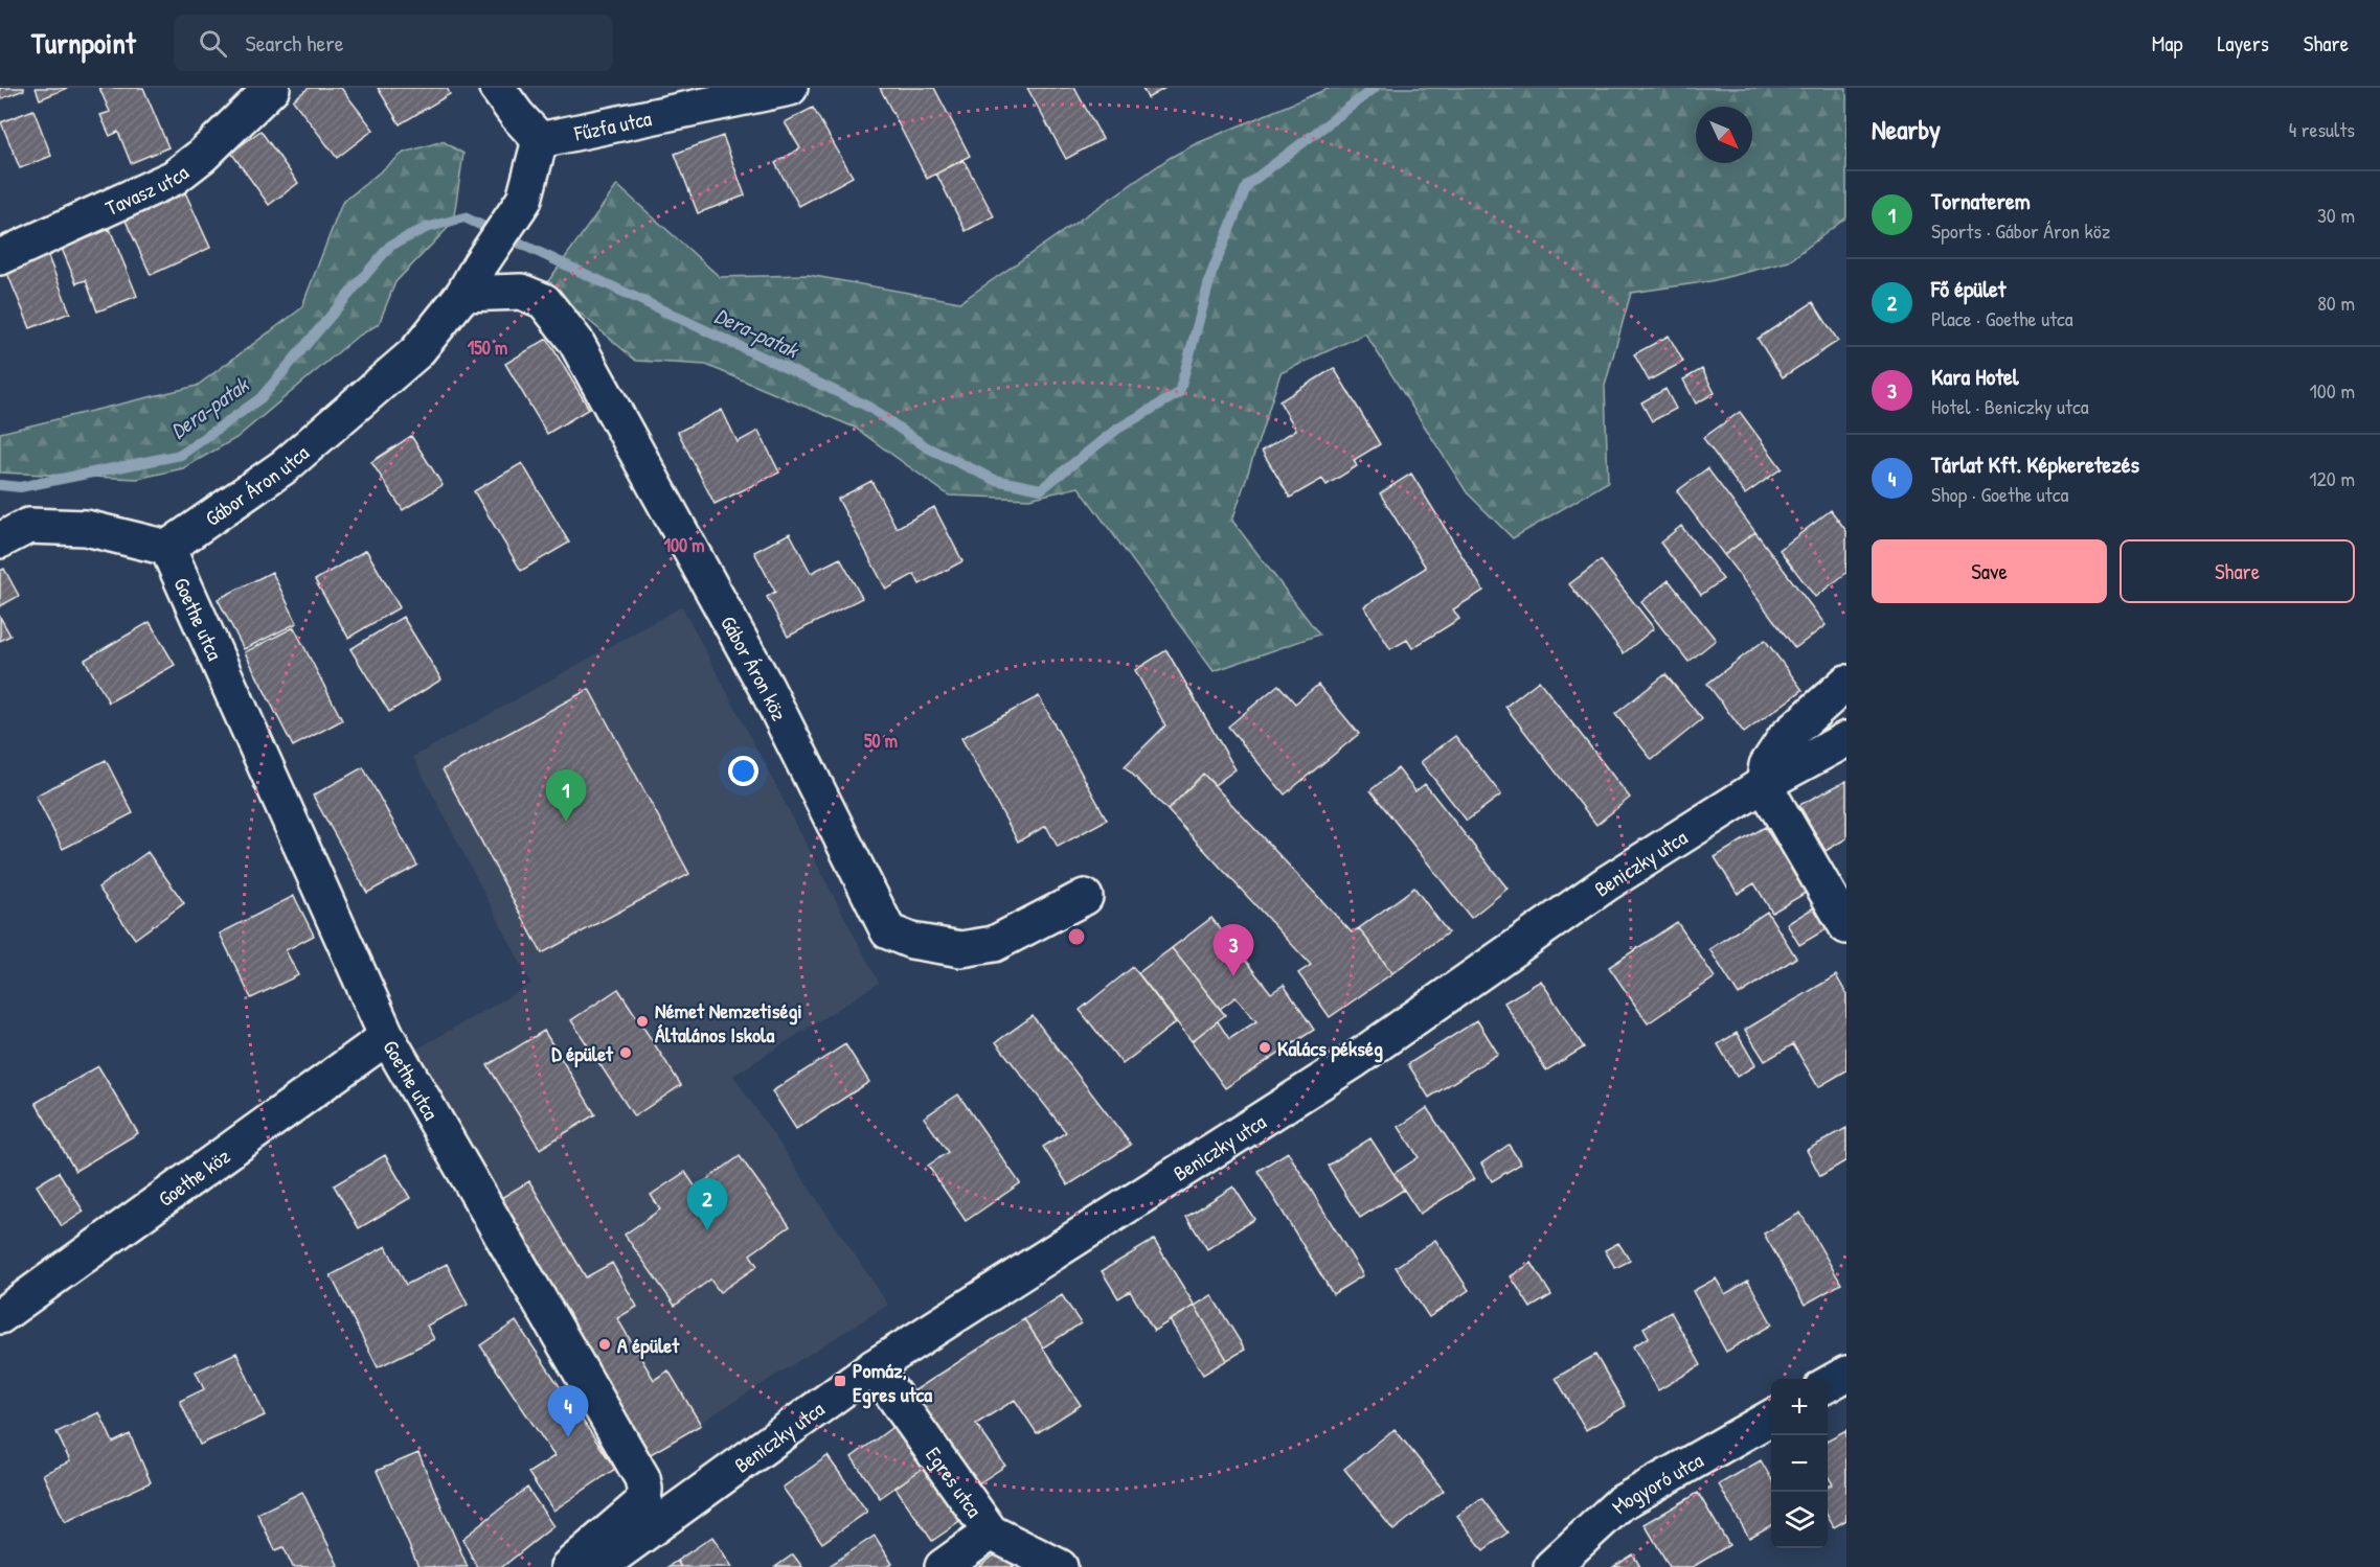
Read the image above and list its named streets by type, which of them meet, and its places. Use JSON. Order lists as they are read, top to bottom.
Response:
{
  "streets": {
    "street": [
      "Fűzfa utca",
      "Tavasz utca",
      "Gábor Áron utca",
      "Goethe utca",
      "Gábor Áron köz",
      "Beniczky utca",
      "Goethe köz",
      "Egres utca",
      "Mogyoró utca"
    ]
  },
  "crossings": [
    ["Fűzfa utca", "Gábor Áron utca"],
    ["Gábor Áron utca", "Goethe utca"],
    ["Gábor Áron utca", "Gábor Áron köz"],
    ["Goethe utca", "Goethe köz"],
    ["Beniczky utca", "Egres utca"]
  ],
  "water": ["Dera-patak"],
  "places": {
    "other": [
      "Német Nemzetiségi Általános Iskola",
      "Kalács pékség",
      "D épület",
      "A épület"
    ],
    "transit": ["Pomáz, Egres utca"]
  },
  "north": "bottom right",
  "page": {
    "header": "Turnpoint",
    "search": "Search here",
    "nav": ["Map", "Layers", "Share"],
    "heading": ["Nearby", "4 results"],
    "list": [
      {
        "mark": "1",
        "name": "Tornaterem",
        "note": "Sports · Gábor Áron köz",
        "value": "30 m"
      },
      {
        "mark": "2",
        "name": "Fő épület",
        "note": "Place · Goethe utca",
        "value": "80 m"
      },
      {
        "mark": "3",
        "name": "Kara Hotel",
        "note": "Hotel · Beniczky utca",
        "value": "100 m"
      },
      {
        "mark": "4",
        "name": "Tárlat Kft. Képkeretezés",
        "note": "Shop · Goethe utca",
        "value": "120 m"
      }
    ],
    "buttons": ["Save", "Share"],
    "pins": [
      "1",
      "3",
      "2",
      "4"
    ],
    "map_buttons": ["+", "−"]
  },
  "rings": ["150 m", "100 m", "50 m"]
}
